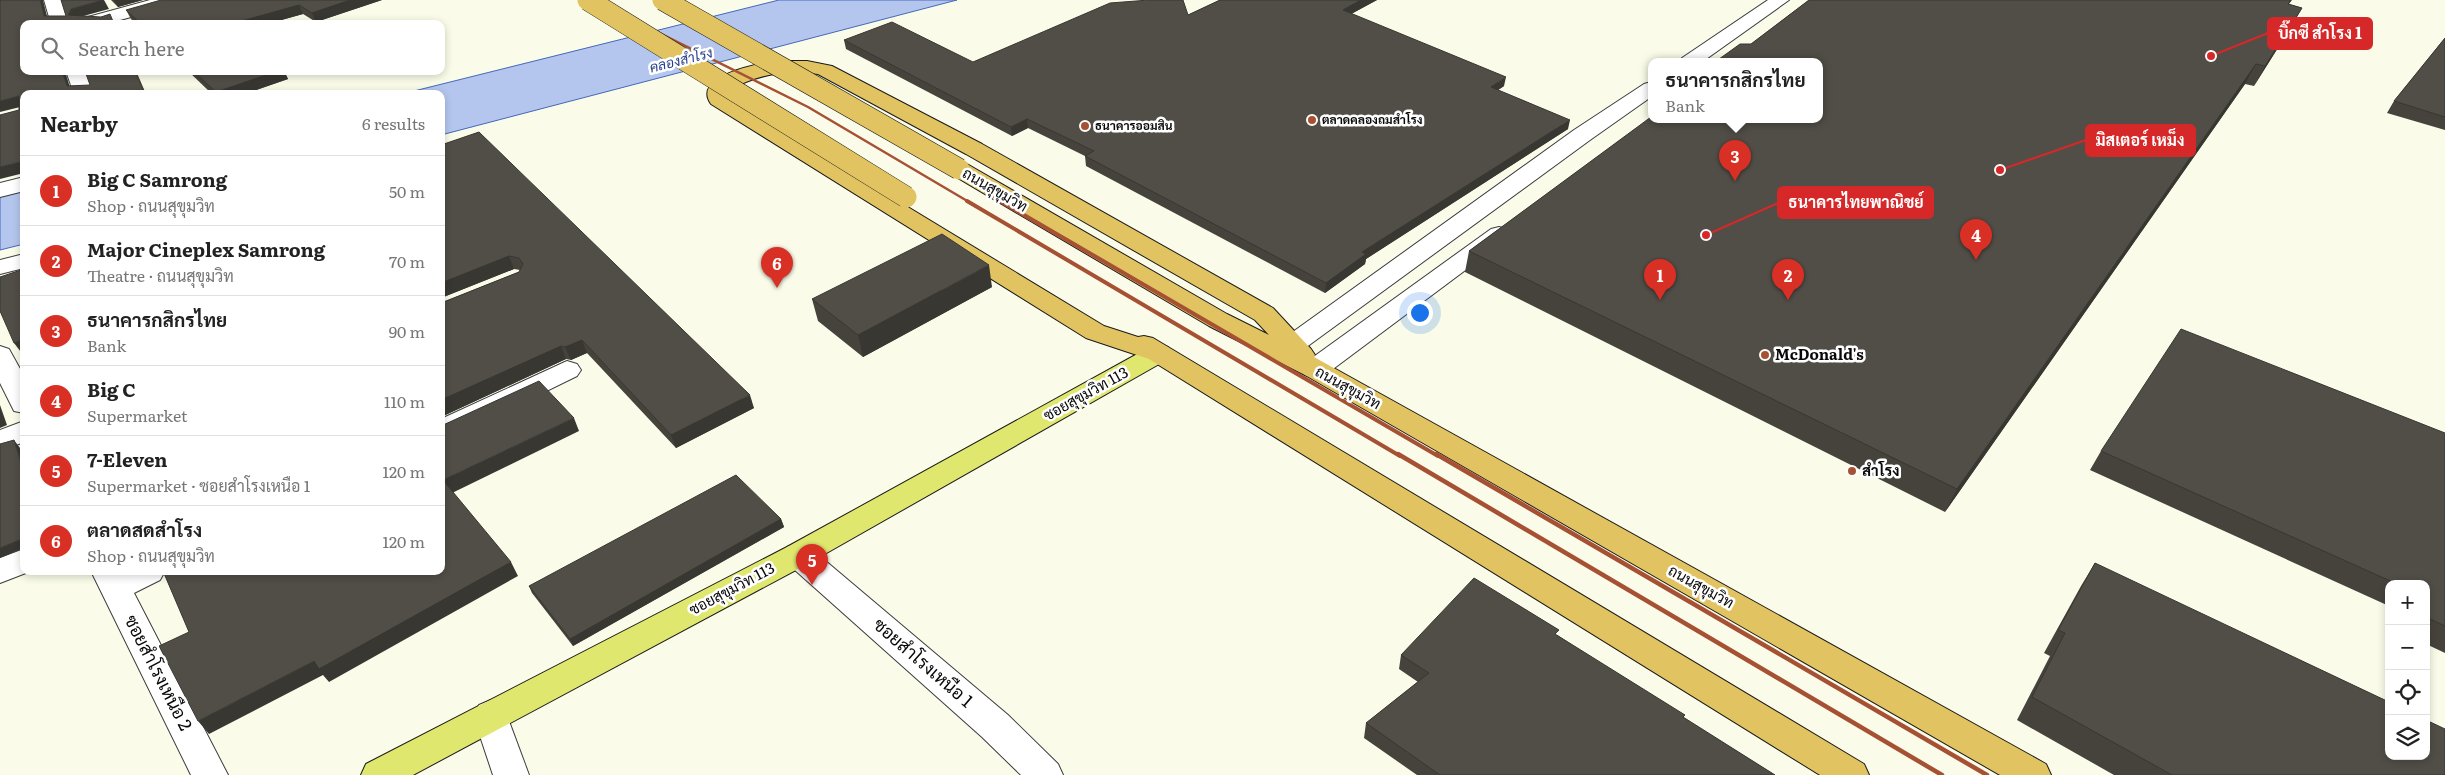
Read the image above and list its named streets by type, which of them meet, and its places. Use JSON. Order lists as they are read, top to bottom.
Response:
{
  "streets": {
    "highway": ["ถนนสุขุมวิท"],
    "main road": ["ซอยสุขุมวิท 113"],
    "street": ["ซอยสำโรงเหนือ 1", "ซอยสำโรงเหนือ 2"]
  },
  "crossings": [
    ["ซอยสุขุมวิท 113", "ซอยสำโรงเหนือ 1"]
  ],
  "water": ["คลองสำโรง"],
  "places": [
    "บิ๊กซี สำโรง 1",
    "ตลาดคลองถมสำโรง",
    "ธนาคารออมสิน",
    "มิสเตอร์ เหม็ง",
    "ธนาคารไทยพาณิชย์",
    "McDonald's",
    "สำโรง"
  ],
  "page": {
    "search": "Search here",
    "popup": ["ธนาคารกสิกรไทย", "Bank"],
    "heading": ["Nearby", "6 results"],
    "pins": [
      "3",
      "4",
      "6",
      "1",
      "2",
      "5"
    ],
    "list": [
      {
        "mark": "1",
        "name": "Big C Samrong",
        "note": "Shop · ถนนสุขุมวิท",
        "value": "50 m"
      },
      {
        "mark": "2",
        "name": "Major Cineplex Samrong",
        "note": "Theatre · ถนนสุขุมวิท",
        "value": "70 m"
      },
      {
        "mark": "3",
        "name": "ธนาคารกสิกรไทย",
        "note": "Bank",
        "value": "90 m"
      },
      {
        "mark": "4",
        "name": "Big C",
        "note": "Supermarket",
        "value": "110 m"
      },
      {
        "mark": "5",
        "name": "7-Eleven",
        "note": "Supermarket · ซอยสำโรงเหนือ 1",
        "value": "120 m"
      },
      {
        "mark": "6",
        "name": "ตลาดสดสำโรง",
        "note": "Shop · ถนนสุขุมวิท",
        "value": "120 m"
      }
    ],
    "map_buttons": ["+", "−"]
  }
}
